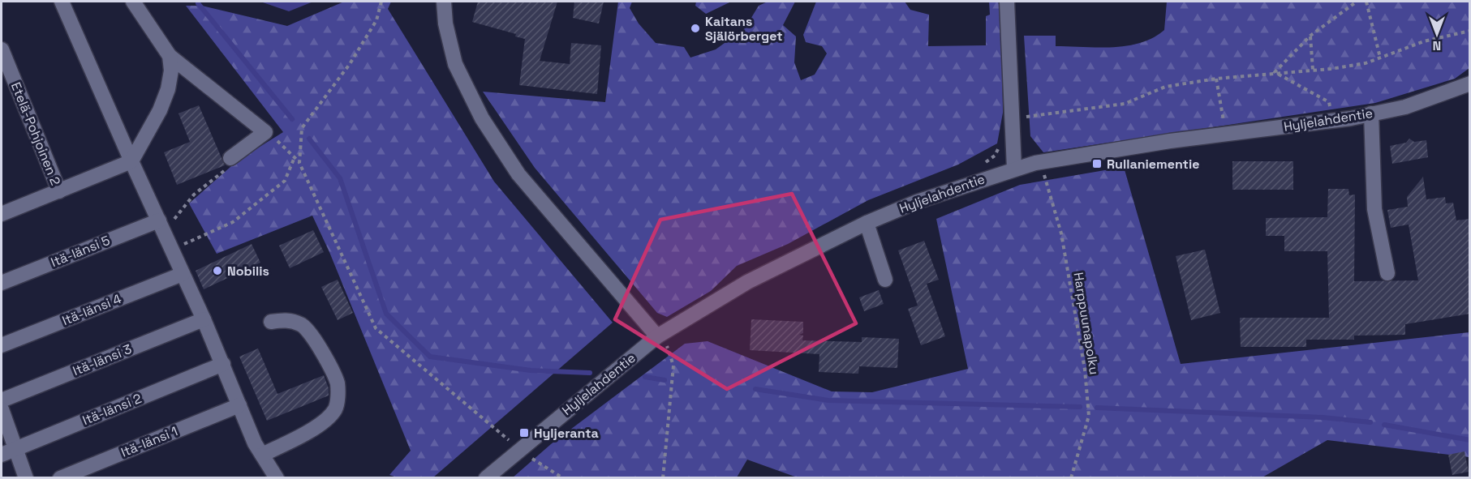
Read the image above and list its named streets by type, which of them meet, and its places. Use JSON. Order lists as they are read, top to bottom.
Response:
{
  "streets": {
    "street": [
      "Hyljelahdentie",
      "Etelä-Pohjoinen 2",
      "Itä-länsi 5",
      "Itä-länsi 4",
      "Itä-länsi 3",
      "Itä-länsi 2",
      "Itä-länsi 1"
    ],
    "path": ["Harppuunapolku"]
  },
  "places": {
    "other": ["Kaitans Själörberget", "Nobilis"],
    "transit": ["Rullaniementie", "Hyljeranta"]
  },
  "north": "bottom"
}
